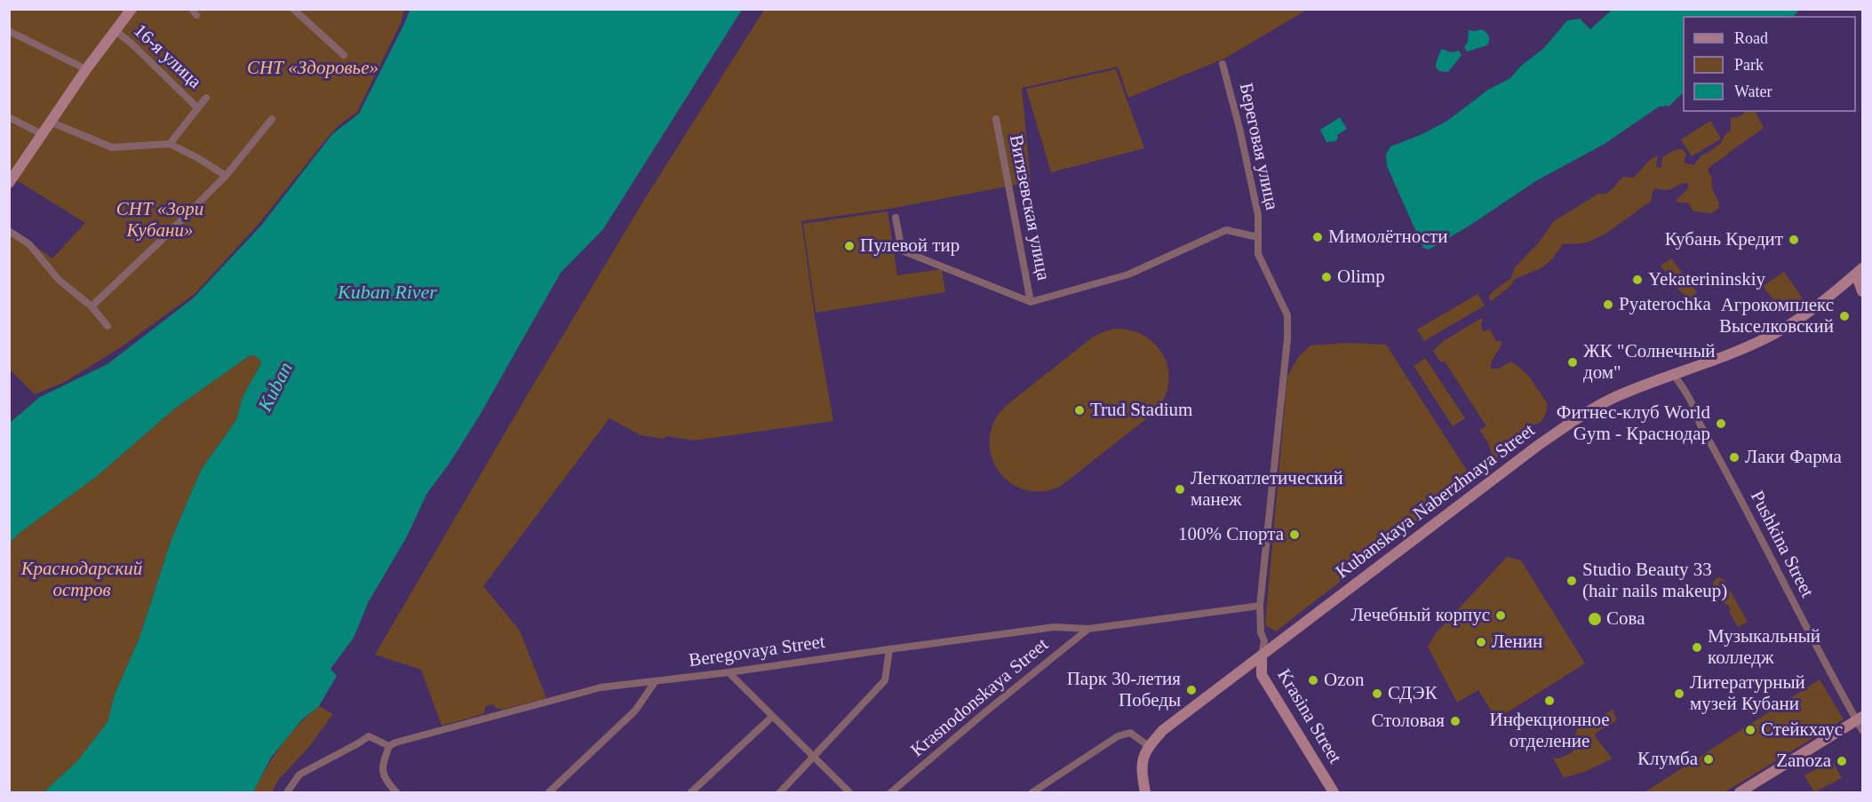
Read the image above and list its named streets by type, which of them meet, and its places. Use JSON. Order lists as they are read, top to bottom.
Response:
{
  "streets": {
    "main road": ["Kubanskaya Naberzhnaya Street", "Krasina Street"],
    "street": [
      "16-я улица",
      "Береговая улица",
      "Витязевская улица",
      "Pushkina Street",
      "Beregovaya Street",
      "Krasnodonskaya Street"
    ]
  },
  "crossings": [
    ["Береговая улица", "Витязевская улица"],
    ["Береговая улица", "Kubanskaya Naberzhnaya Street"],
    ["Береговая улица", "Beregovaya Street"],
    ["Береговая улица", "Krasina Street"],
    ["Kubanskaya Naberzhnaya Street", "Pushkina Street"],
    ["Kubanskaya Naberzhnaya Street", "Krasina Street"],
    ["Beregovaya Street", "Krasnodonskaya Street"]
  ],
  "water": ["Kuban River", "Kuban"],
  "parks": ["СНТ «Здоровье»", "СНТ «Зори Кубани»", "Краснодарский остров"],
  "places": [
    "Мимолётности",
    "Кубань Кредит",
    "Пулевой тир",
    "Olimp",
    "Yekaterininskiy",
    "Pyaterochka",
    "Агрокомплекс Выселковский",
    "ЖК \"Солнечный дом\"",
    "Trud Stadium",
    "Фитнес-клуб World Gym - Краснодар",
    "Лаки Фарма",
    "Легкоатлетический манеж",
    "100% Спорта",
    "Studio Beauty 33 (hair nails makeup)",
    "Лечебный корпус",
    "Сова",
    "Ленин",
    "Музыкальный колледж",
    "Ozon",
    "Парк 30-летия Победы",
    "СДЭК",
    "Литературный музей Кубани",
    "Инфекционное отделение",
    "Столовая",
    "Стейкхаус",
    "Клумба",
    "Zanoza"
  ],
  "legend": ["Road", "Park", "Water"]
}
